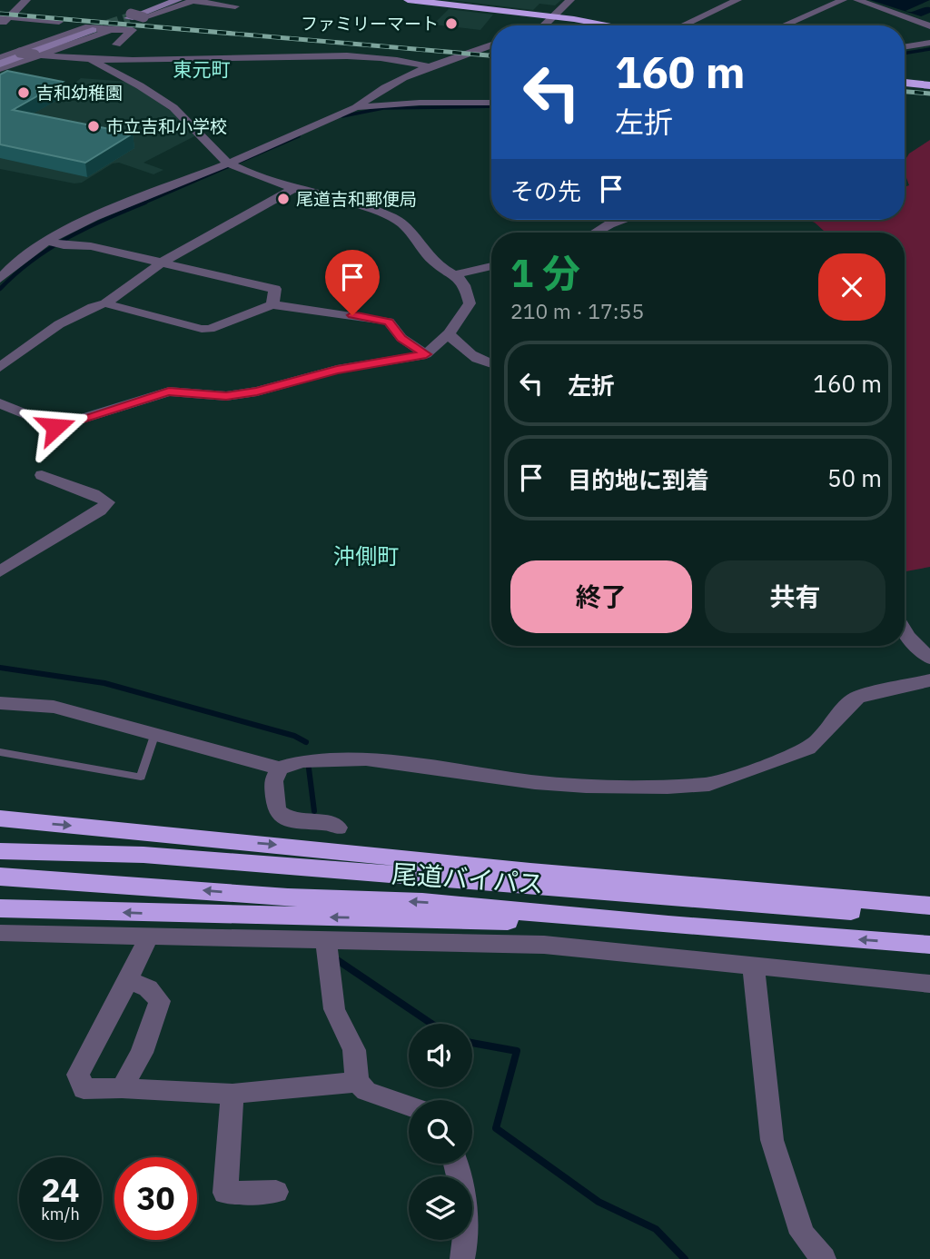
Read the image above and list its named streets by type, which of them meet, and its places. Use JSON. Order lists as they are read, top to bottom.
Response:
{
  "streets": {
    "highway": ["尾道バイパス"]
  },
  "districts": ["東元町", "沖側町"],
  "places": [
    "ファミリーマート",
    "吉和幼稚園",
    "市立吉和小学校",
    "尾道吉和郵便局"
  ],
  "page": {
    "turn": ["160 m", "左折"],
    "then": "その先",
    "heading": ["1 分", "210 m · 17:55"],
    "list": [
      {
        "name": "左折",
        "value": "160 m"
      },
      {
        "name": "目的地に到着",
        "value": "50 m"
      }
    ],
    "buttons": ["終了", "共有"],
    "speed": "24 km/h",
    "limit": "30"
  }
}
